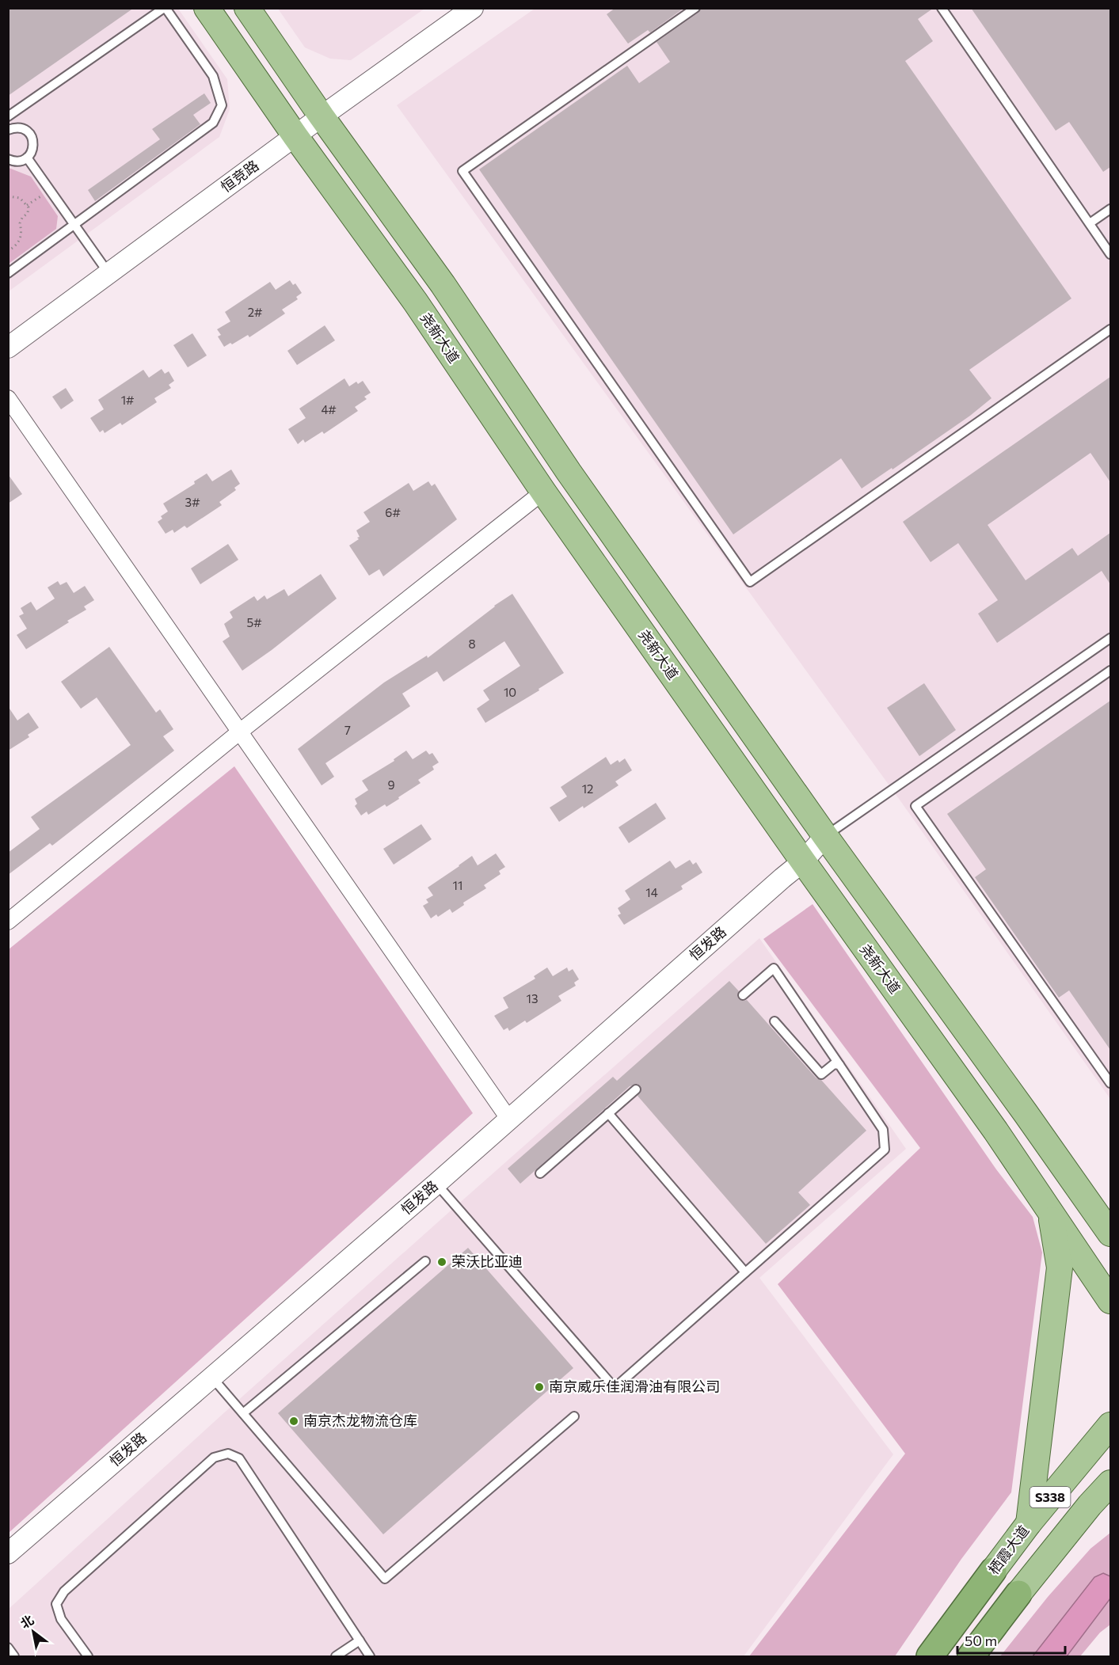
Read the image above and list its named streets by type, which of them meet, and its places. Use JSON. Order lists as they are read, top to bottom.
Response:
{
  "streets": {
    "highway": ["S338", "栖霞大道"],
    "main road": ["尧新大道"],
    "street": ["恒竞路", "恒发路"]
  },
  "crossings": [
    ["恒竞路", "尧新大道"],
    ["尧新大道", "恒发路"]
  ],
  "places": ["荣沃比亚迪", "南京威乐佳润滑油有限公司", "南京杰龙物流仓库"],
  "house_numbers": [
    "2#",
    "1#",
    "4#",
    "3#",
    "6#",
    "5#",
    "8",
    "10",
    "7",
    "9",
    "12",
    "11",
    "14",
    "13"
  ],
  "scale_bar": "50 m",
  "north": "top left"
}
